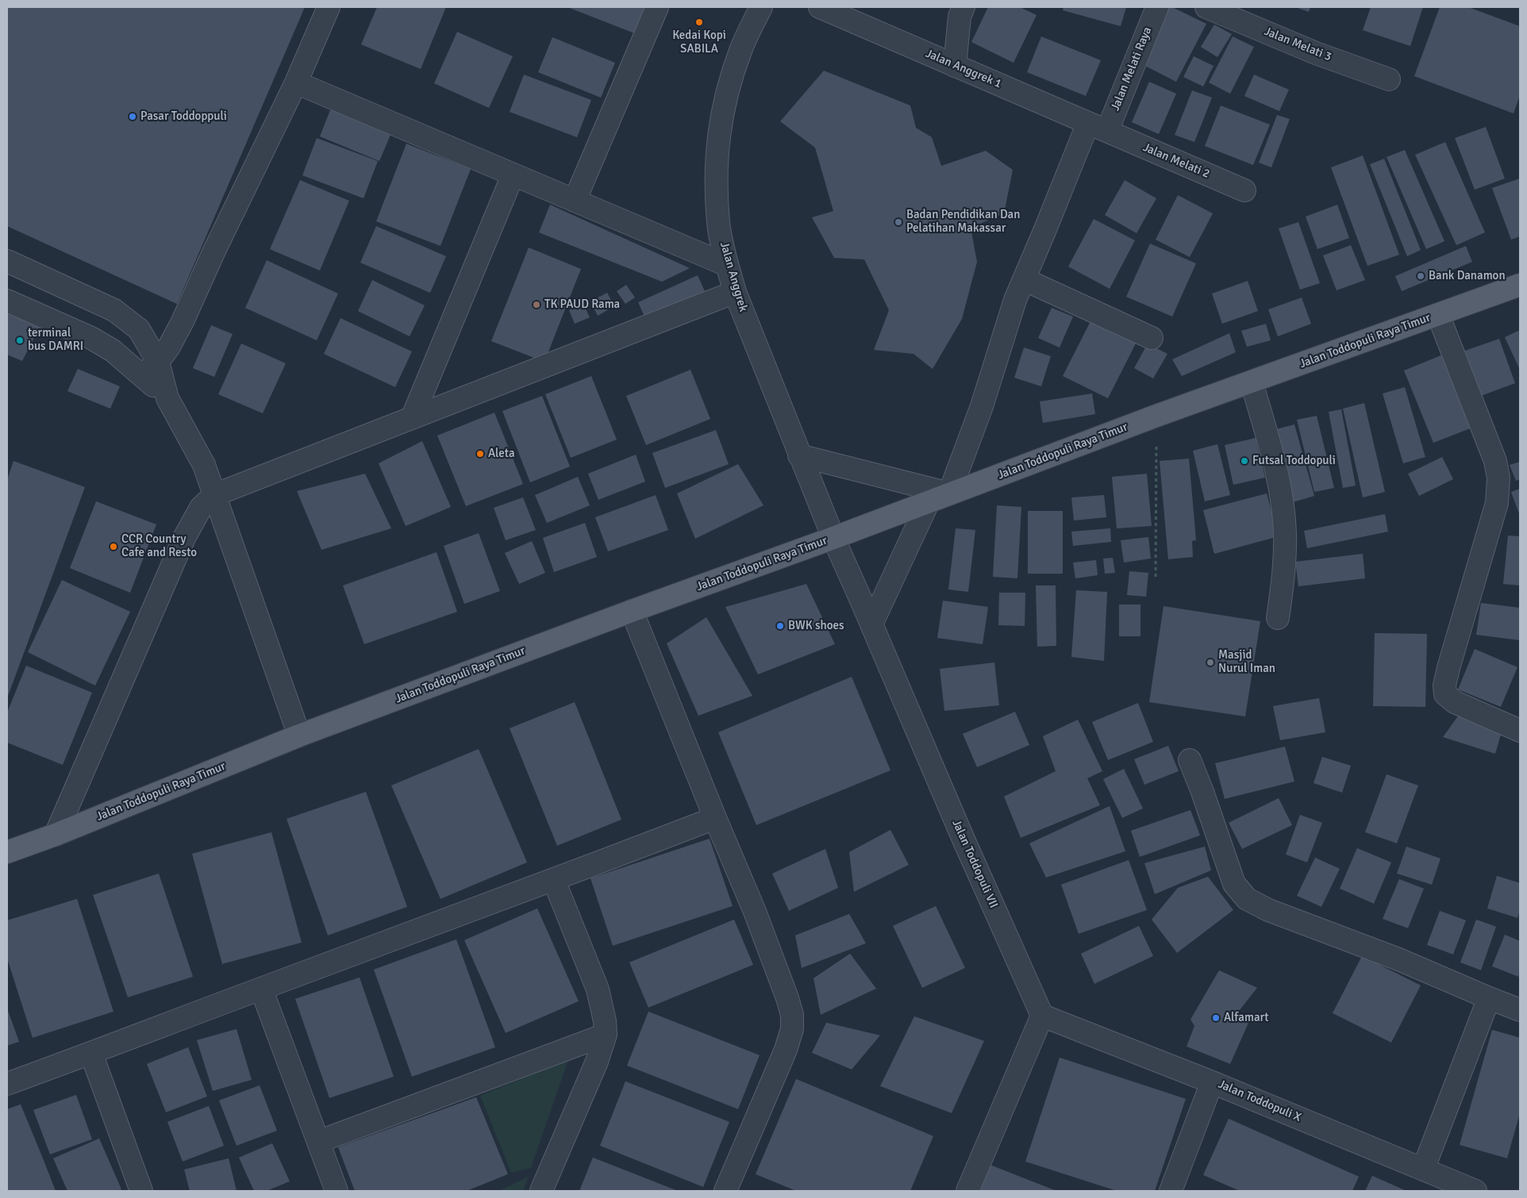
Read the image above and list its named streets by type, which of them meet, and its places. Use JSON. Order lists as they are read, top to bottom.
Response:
{
  "streets": {
    "main road": ["Jalan Toddopuli Raya Timur"],
    "street": [
      "Jalan Melati 3",
      "Jalan Anggrek 1",
      "Jalan Melati Raya",
      "Jalan Melati 2",
      "Jalan Anggrek",
      "Jalan Toddopuli VII",
      "Jalan Toddopuli X"
    ]
  },
  "crossings": [
    ["Jalan Anggrek 1", "Jalan Melati Raya"],
    ["Jalan Anggrek 1", "Jalan Melati 2"],
    ["Jalan Melati Raya", "Jalan Melati 2"],
    ["Jalan Melati Raya", "Jalan Toddopuli Raya Timur"],
    ["Jalan Anggrek", "Jalan Toddopuli Raya Timur"],
    ["Jalan Anggrek", "Jalan Toddopuli VII"],
    ["Jalan Toddopuli Raya Timur", "Jalan Toddopuli VII"],
    ["Jalan Toddopuli VII", "Jalan Toddopuli X"]
  ],
  "places": [
    "Kedai Kopi SABILA",
    "Pasar Toddoppuli",
    "Badan Pendidikan Dan Pelatihan Makassar",
    "Bank Danamon",
    "TK PAUD Rama",
    "terminal bus DAMRI",
    "Aleta",
    "Futsal Toddopuli",
    "CCR Country Cafe and Resto",
    "BWK shoes",
    "Masjid Nurul Iman",
    "Alfamart"
  ]
}
